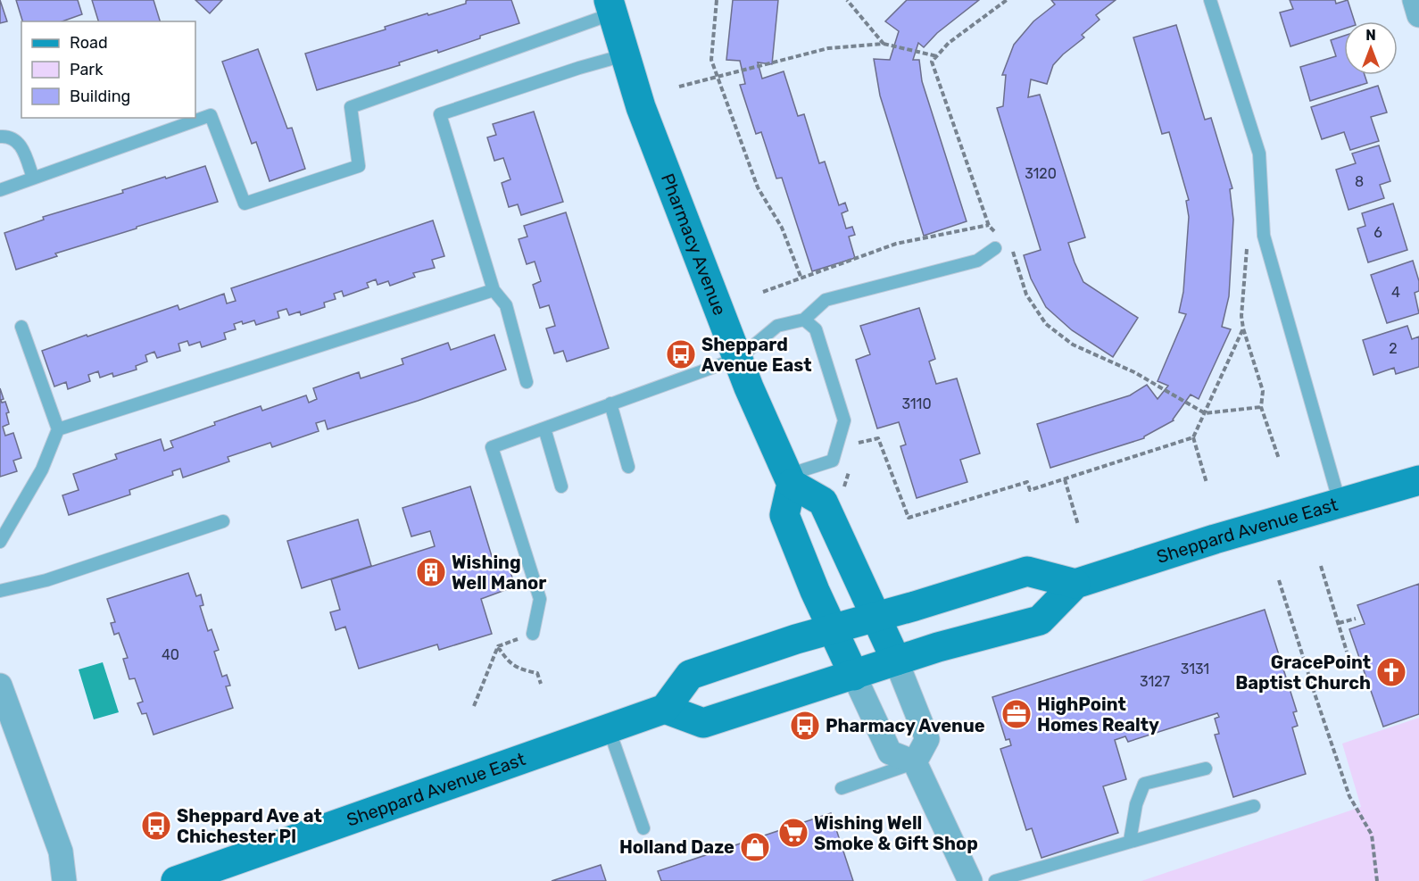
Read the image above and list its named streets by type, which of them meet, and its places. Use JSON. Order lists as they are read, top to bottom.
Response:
{
  "streets": {
    "main road": ["Pharmacy Avenue", "Sheppard Avenue East"]
  },
  "places": {
    "bus stop": ["Sheppard Avenue East", "Pharmacy Avenue", "Sheppard Ave at Chichester Pl"],
    "building": ["Wishing Well Manor"],
    "church": ["GracePoint Baptist Church"],
    "office": ["HighPoint Homes Realty"],
    "supermarket": ["Wishing Well Smoke & Gift Shop"],
    "shop": ["Holland Daze"]
  },
  "house_numbers": [
    "3120",
    "8",
    "6",
    "4",
    "2",
    "3110",
    "40",
    "3131",
    "3127"
  ],
  "legend": ["Road", "Park", "Building"],
  "north": "top"
}
